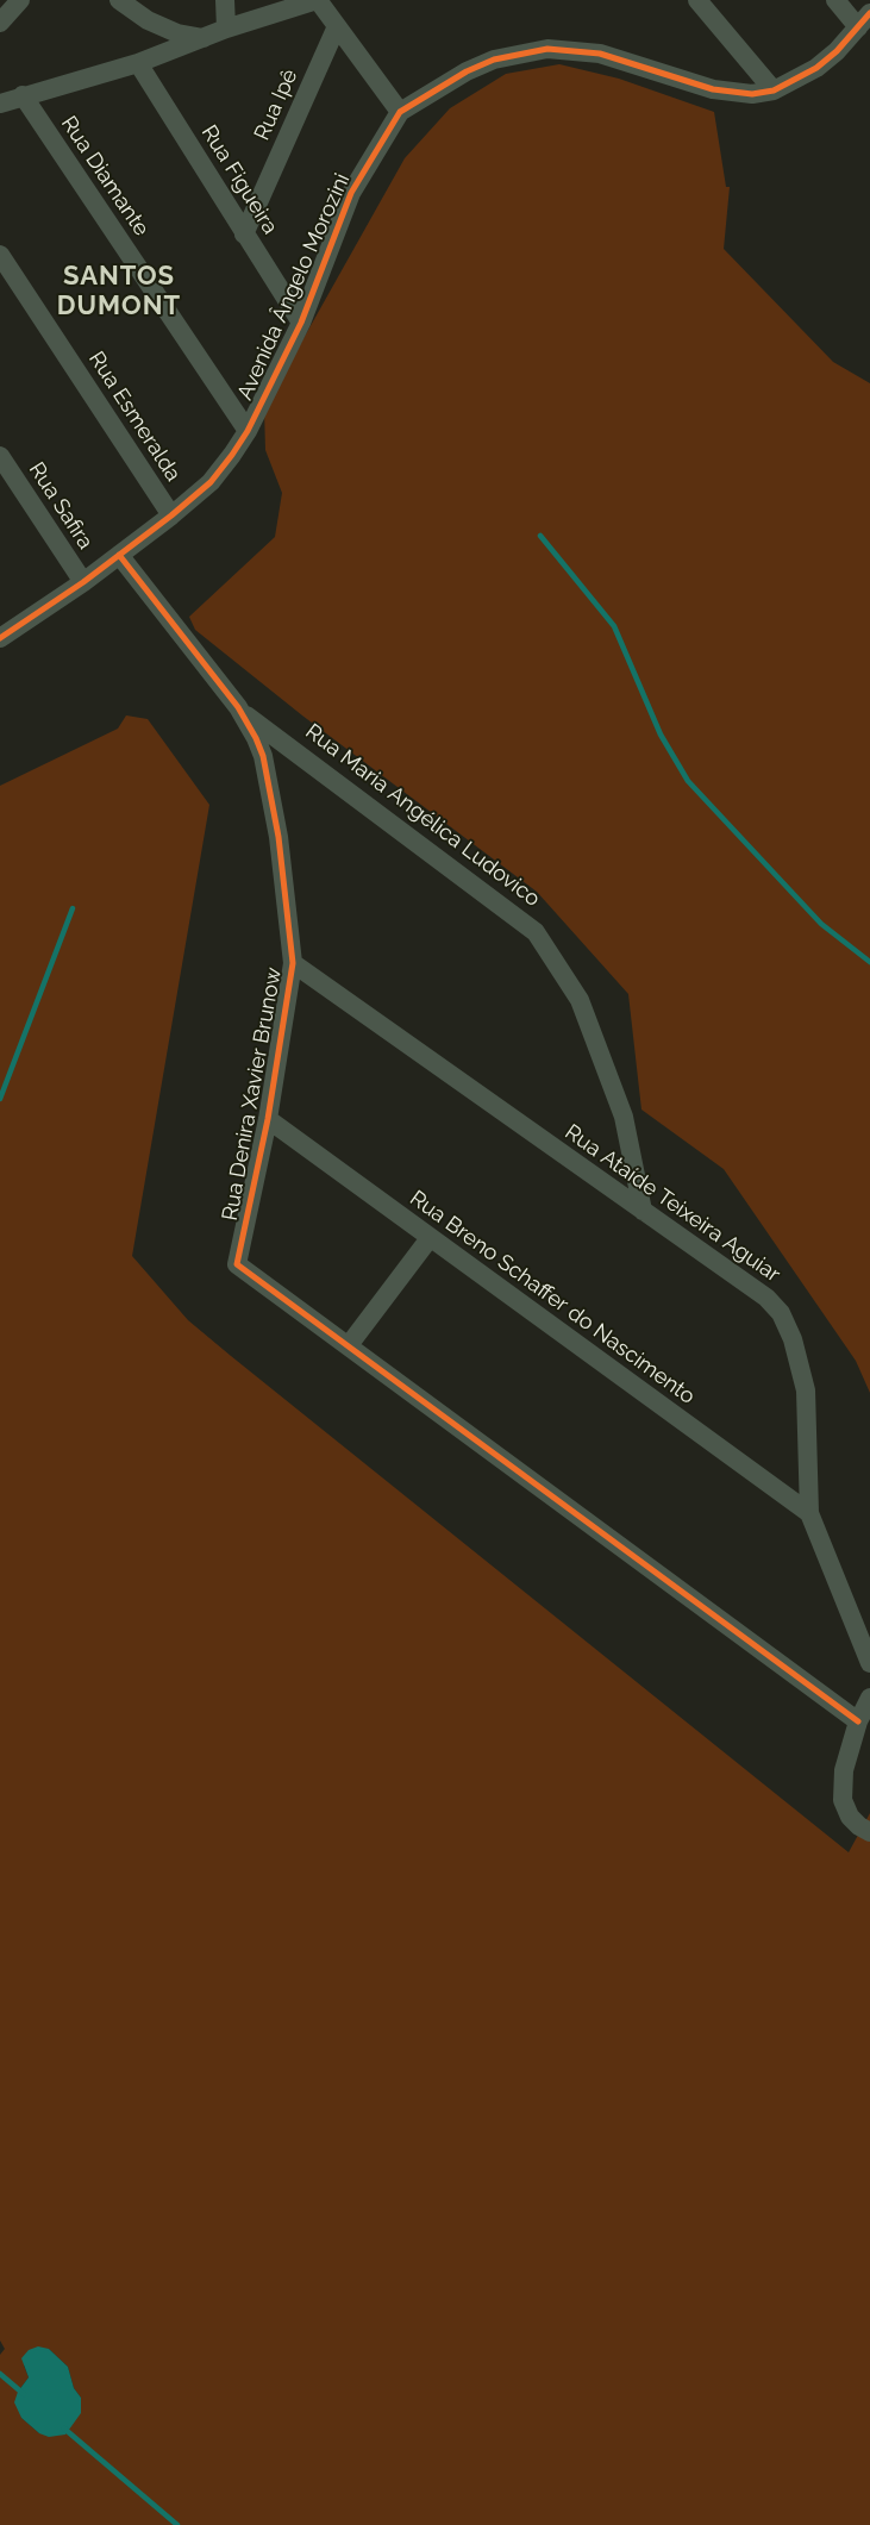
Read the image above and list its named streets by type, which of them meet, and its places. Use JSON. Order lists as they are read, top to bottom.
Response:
{
  "streets": {
    "street": [
      "Rua Ipê",
      "Rua Diamante",
      "Rua Figueira",
      "Avenida Ângelo Morozini",
      "Rua Esmeralda",
      "Rua Safira",
      "Rua Maria Angélica Ludovico",
      "Rua Denira Xavier Brunow",
      "Rua Ataíde Teixeira Aguiar",
      "Rua Breno Schaffer do Nascimento"
    ]
  },
  "crossings": [
    ["Rua Ipê", "Rua Figueira"],
    ["Rua Diamante", "Avenida Ângelo Morozini"],
    ["Rua Figueira", "Avenida Ângelo Morozini"],
    ["Avenida Ângelo Morozini", "Rua Esmeralda"],
    ["Avenida Ângelo Morozini", "Rua Safira"],
    ["Avenida Ângelo Morozini", "Rua Denira Xavier Brunow"],
    ["Rua Maria Angélica Ludovico", "Rua Denira Xavier Brunow"],
    ["Rua Maria Angélica Ludovico", "Rua Ataíde Teixeira Aguiar"],
    ["Rua Denira Xavier Brunow", "Rua Ataíde Teixeira Aguiar"],
    ["Rua Denira Xavier Brunow", "Rua Breno Schaffer do Nascimento"],
    ["Rua Ataíde Teixeira Aguiar", "Rua Breno Schaffer do Nascimento"]
  ],
  "districts": ["SANTOS DUMONT"]
}
